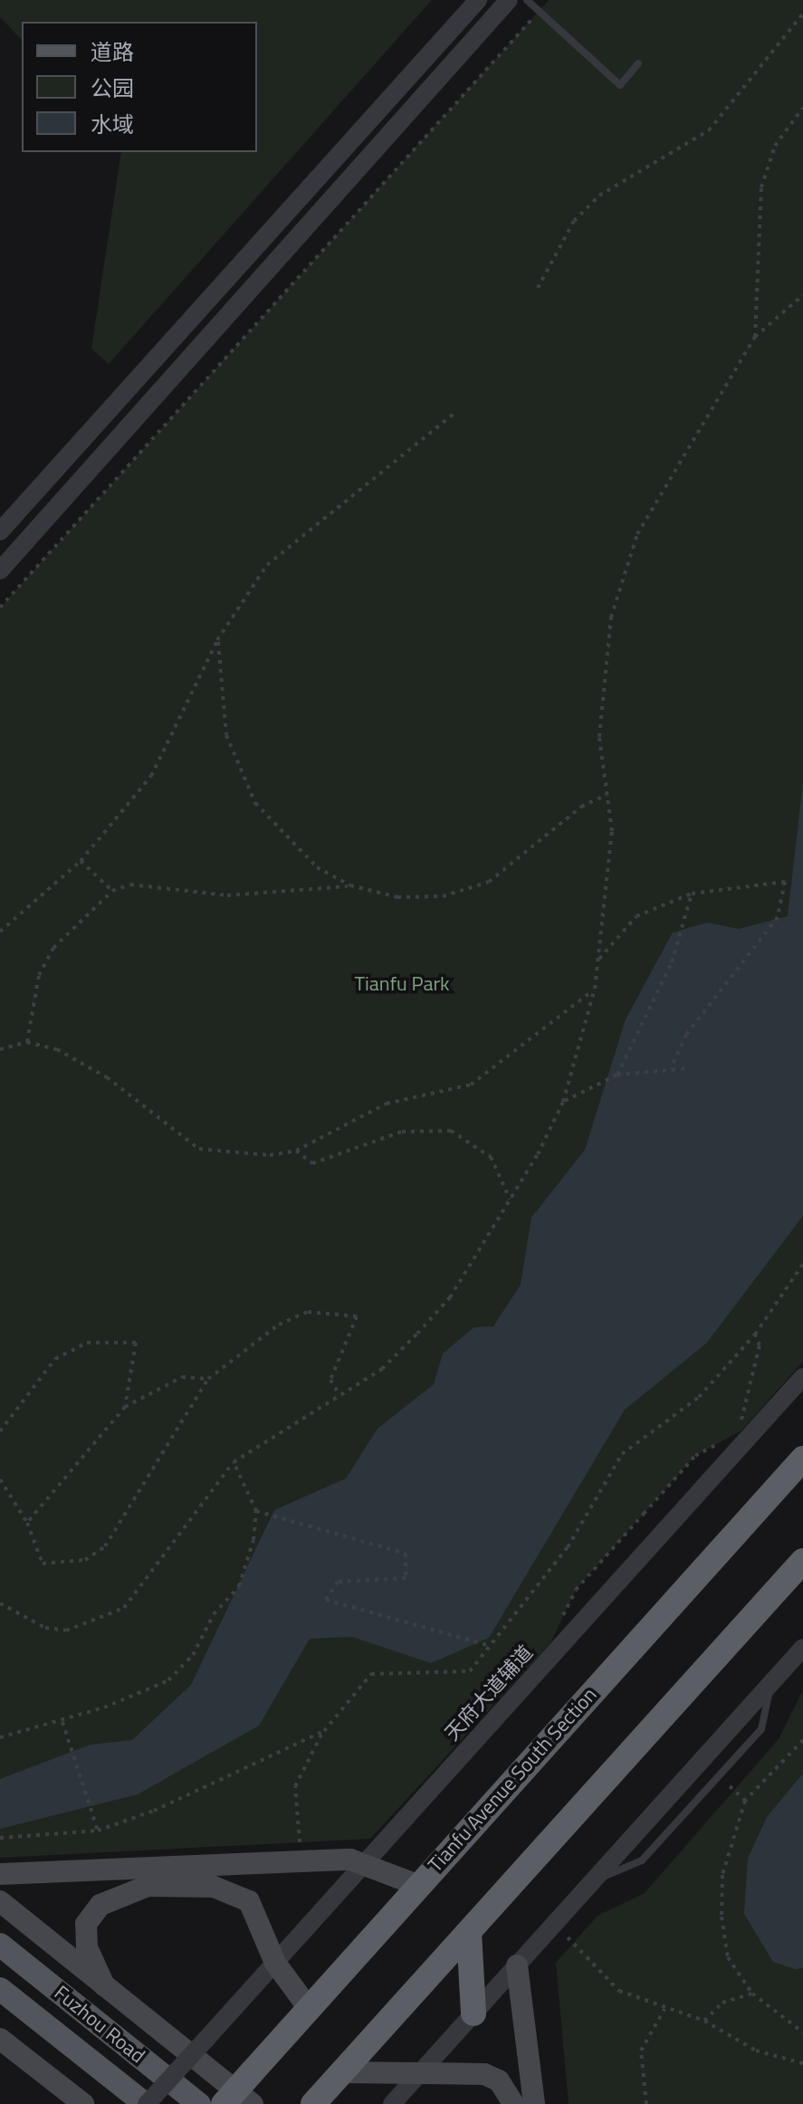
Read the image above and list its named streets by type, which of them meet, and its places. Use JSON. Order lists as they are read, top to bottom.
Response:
{
  "streets": {
    "highway": ["Tianfu Avenue South Section"],
    "main road": ["Fuzhou Road"],
    "street": ["天府大道辅道"]
  },
  "crossings": [
    ["天府大道辅道", "Fuzhou Road"]
  ],
  "parks": ["Tianfu Park"],
  "legend": ["道路", "公园", "水域"]
}
